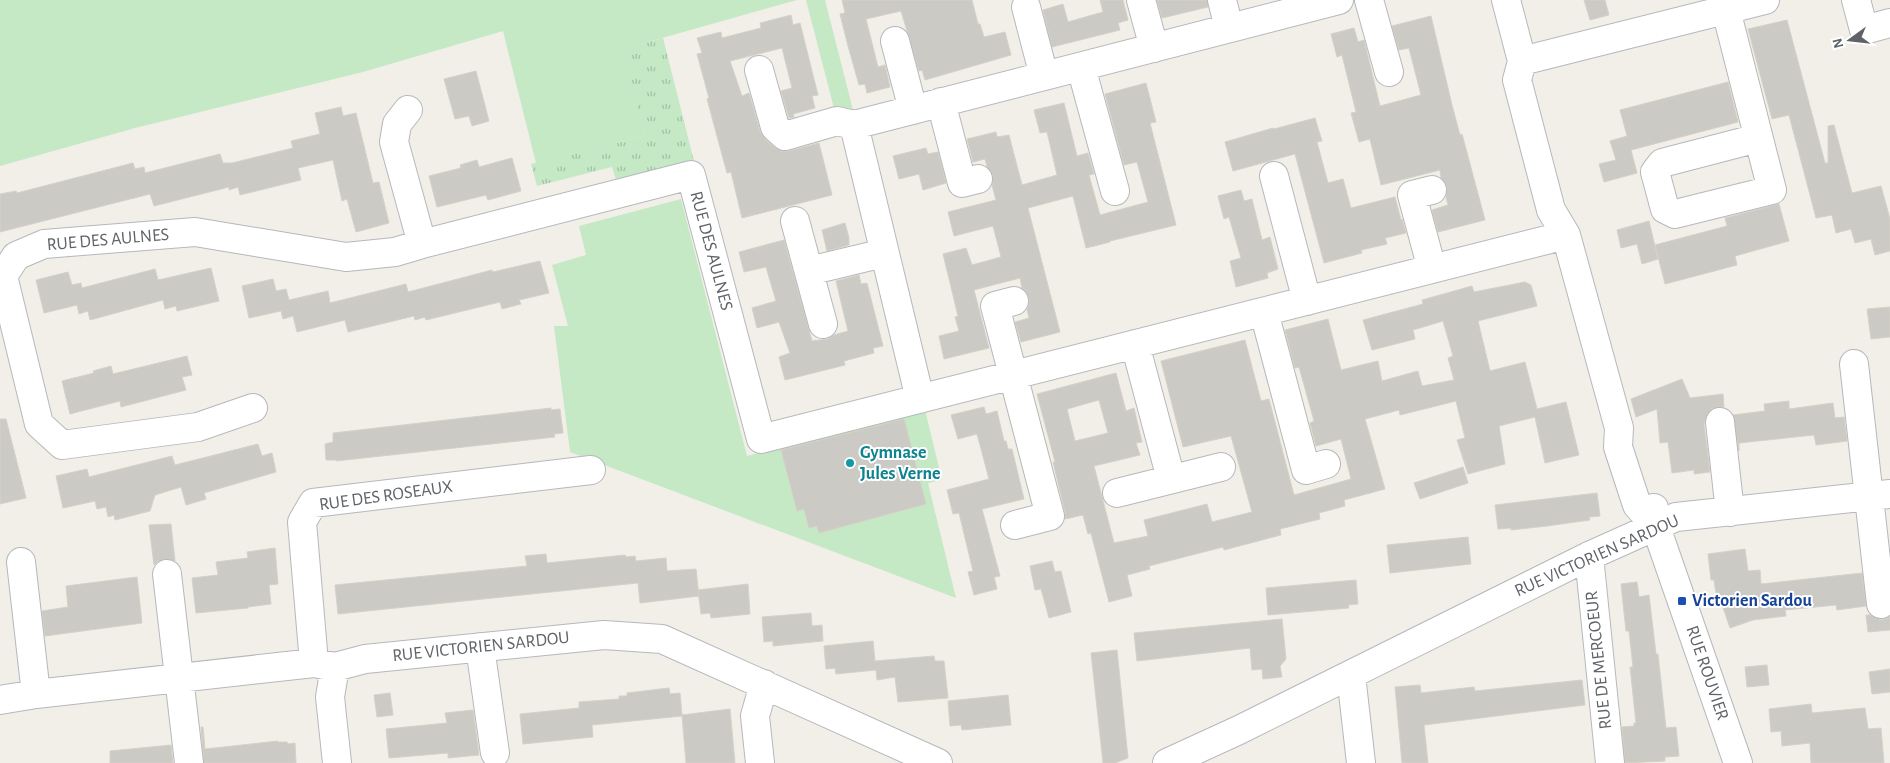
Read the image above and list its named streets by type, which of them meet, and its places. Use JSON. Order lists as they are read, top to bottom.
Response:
{
  "streets": {
    "street": [
      "RUE DES AULNES",
      "RUE DES ROSEAUX",
      "RUE VICTORIEN SARDOU",
      "RUE DE MERCOEUR",
      "RUE ROUVIER"
    ]
  },
  "crossings": [
    ["RUE DES ROSEAUX", "RUE VICTORIEN SARDOU"],
    ["RUE VICTORIEN SARDOU", "RUE DE MERCOEUR"],
    ["RUE VICTORIEN SARDOU", "RUE ROUVIER"]
  ],
  "places": {
    "other": ["Gymnase Jules Verne"],
    "transit": ["Victorien Sardou"]
  },
  "north": "left"
}
